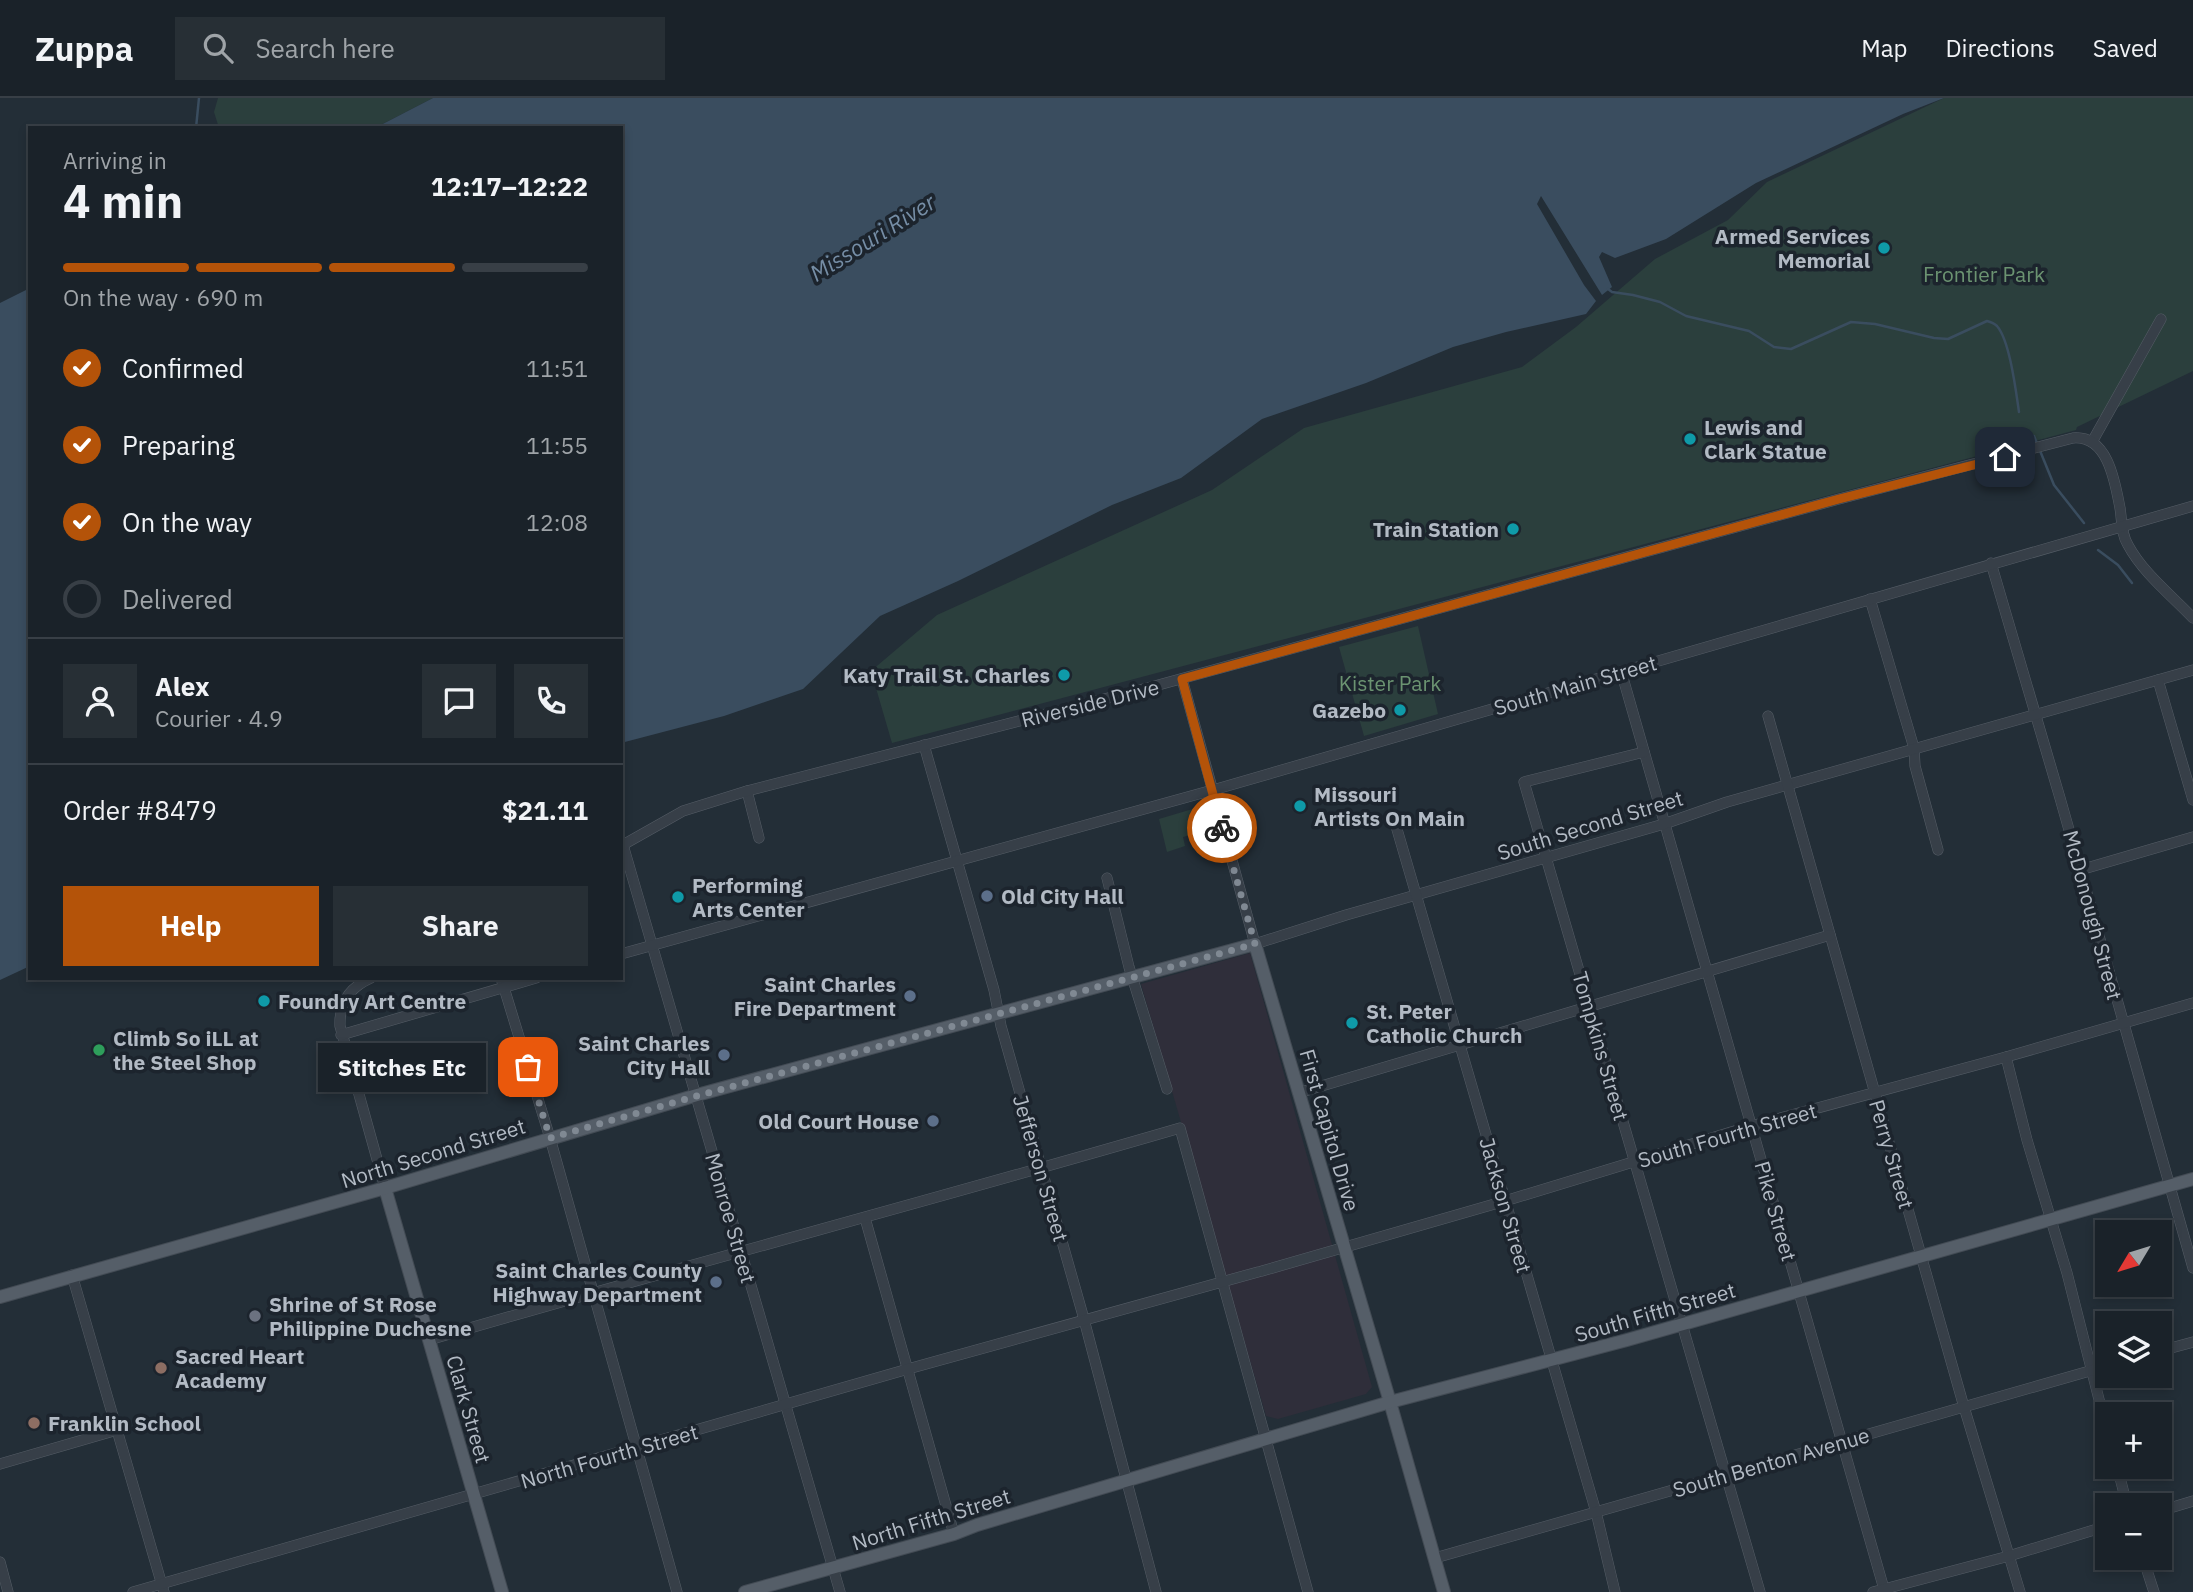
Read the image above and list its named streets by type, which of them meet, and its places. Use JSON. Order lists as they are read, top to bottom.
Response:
{
  "streets": {
    "main road": [
      "South Second Street",
      "First Capitol Drive",
      "North Second Street",
      "South Fifth Street",
      "Clark Street",
      "North Fifth Street"
    ],
    "street": [
      "South Main Street",
      "Riverside Drive",
      "McDonough Street",
      "Tompkins Street",
      "South Fourth Street",
      "Perry Street",
      "Jefferson Street",
      "Jackson Street",
      "Pike Street",
      "Monroe Street",
      "North Fourth Street",
      "South Benton Avenue"
    ]
  },
  "crossings": [
    ["South Main Street", "McDonough Street"],
    ["South Main Street", "First Capitol Drive"],
    ["South Main Street", "Jefferson Street"],
    ["South Main Street", "Pike Street"],
    ["South Main Street", "Monroe Street"],
    ["Riverside Drive", "First Capitol Drive"],
    ["Riverside Drive", "Jefferson Street"],
    ["South Second Street", "McDonough Street"],
    ["South Second Street", "Tompkins Street"],
    ["South Second Street", "First Capitol Drive"],
    ["South Second Street", "North Second Street"],
    ["South Second Street", "Perry Street"],
    ["South Second Street", "Jefferson Street"],
    ["South Second Street", "Jackson Street"],
    ["South Second Street", "Pike Street"],
    ["McDonough Street", "South Fourth Street"],
    ["McDonough Street", "South Fifth Street"],
    ["Tompkins Street", "South Fourth Street"],
    ["Tompkins Street", "Pike Street"],
    ["Tompkins Street", "South Fifth Street"],
    ["Tompkins Street", "South Benton Avenue"],
    ["First Capitol Drive", "South Fourth Street"],
    ["First Capitol Drive", "South Fifth Street"],
    ["First Capitol Drive", "South Benton Avenue"],
    ["South Fourth Street", "Perry Street"],
    ["South Fourth Street", "Jefferson Street"],
    ["South Fourth Street", "Jackson Street"],
    ["South Fourth Street", "Pike Street"],
    ["South Fourth Street", "North Fourth Street"],
    ["North Second Street", "Jefferson Street"],
    ["North Second Street", "Monroe Street"],
    ["North Second Street", "Clark Street"],
    ["Perry Street", "South Fifth Street"],
    ["Perry Street", "South Benton Avenue"],
    ["Jefferson Street", "South Fifth Street"],
    ["Jefferson Street", "North Fourth Street"],
    ["Jefferson Street", "North Fifth Street"],
    ["Jackson Street", "South Fifth Street"],
    ["Jackson Street", "South Benton Avenue"],
    ["Pike Street", "South Fifth Street"],
    ["Pike Street", "South Benton Avenue"],
    ["Monroe Street", "North Fourth Street"],
    ["Monroe Street", "North Fifth Street"],
    ["South Fifth Street", "North Fifth Street"],
    ["Clark Street", "North Fourth Street"]
  ],
  "water": ["Missouri River"],
  "parks": ["Frontier Park", "Kister Park"],
  "places": [
    "Armed Services Memorial",
    "Lewis and Clark Statue",
    "Train Station",
    "Katy Trail St. Charles",
    "Gazebo",
    "Missouri Artists On Main",
    "Old City Hall",
    "Performing Arts Center",
    "Saint Charles Fire Department",
    "Foundry Art Centre",
    "St. Peter Catholic Church",
    "Climb So iLL at the Steel Shop",
    "Saint Charles City Hall",
    "Stitches Etc",
    "Old Court House",
    "Saint Charles County Highway Department",
    "Shrine of St Rose Philippine Duchesne",
    "Sacred Heart Academy",
    "Franklin School"
  ],
  "north": "bottom left",
  "page": {
    "header": "Zuppa",
    "search": "Search here",
    "nav": ["Map", "Directions", "Saved"],
    "heading": ["4 min", "Arriving in", "12:17–12:22"],
    "panel": [
      "Alex",
      "Courier · 4.9",
      "Order #8479",
      "$21.11"
    ],
    "bar": "On the way · 690 m",
    "list": [
      ["Confirmed", "11:51"],
      ["Preparing", "11:55"],
      ["On the way", "12:08"],
      "Delivered"
    ],
    "buttons": ["Help", "Share"],
    "bubble": "Stitches Etc",
    "map_buttons": ["+", "−"]
  }
}
